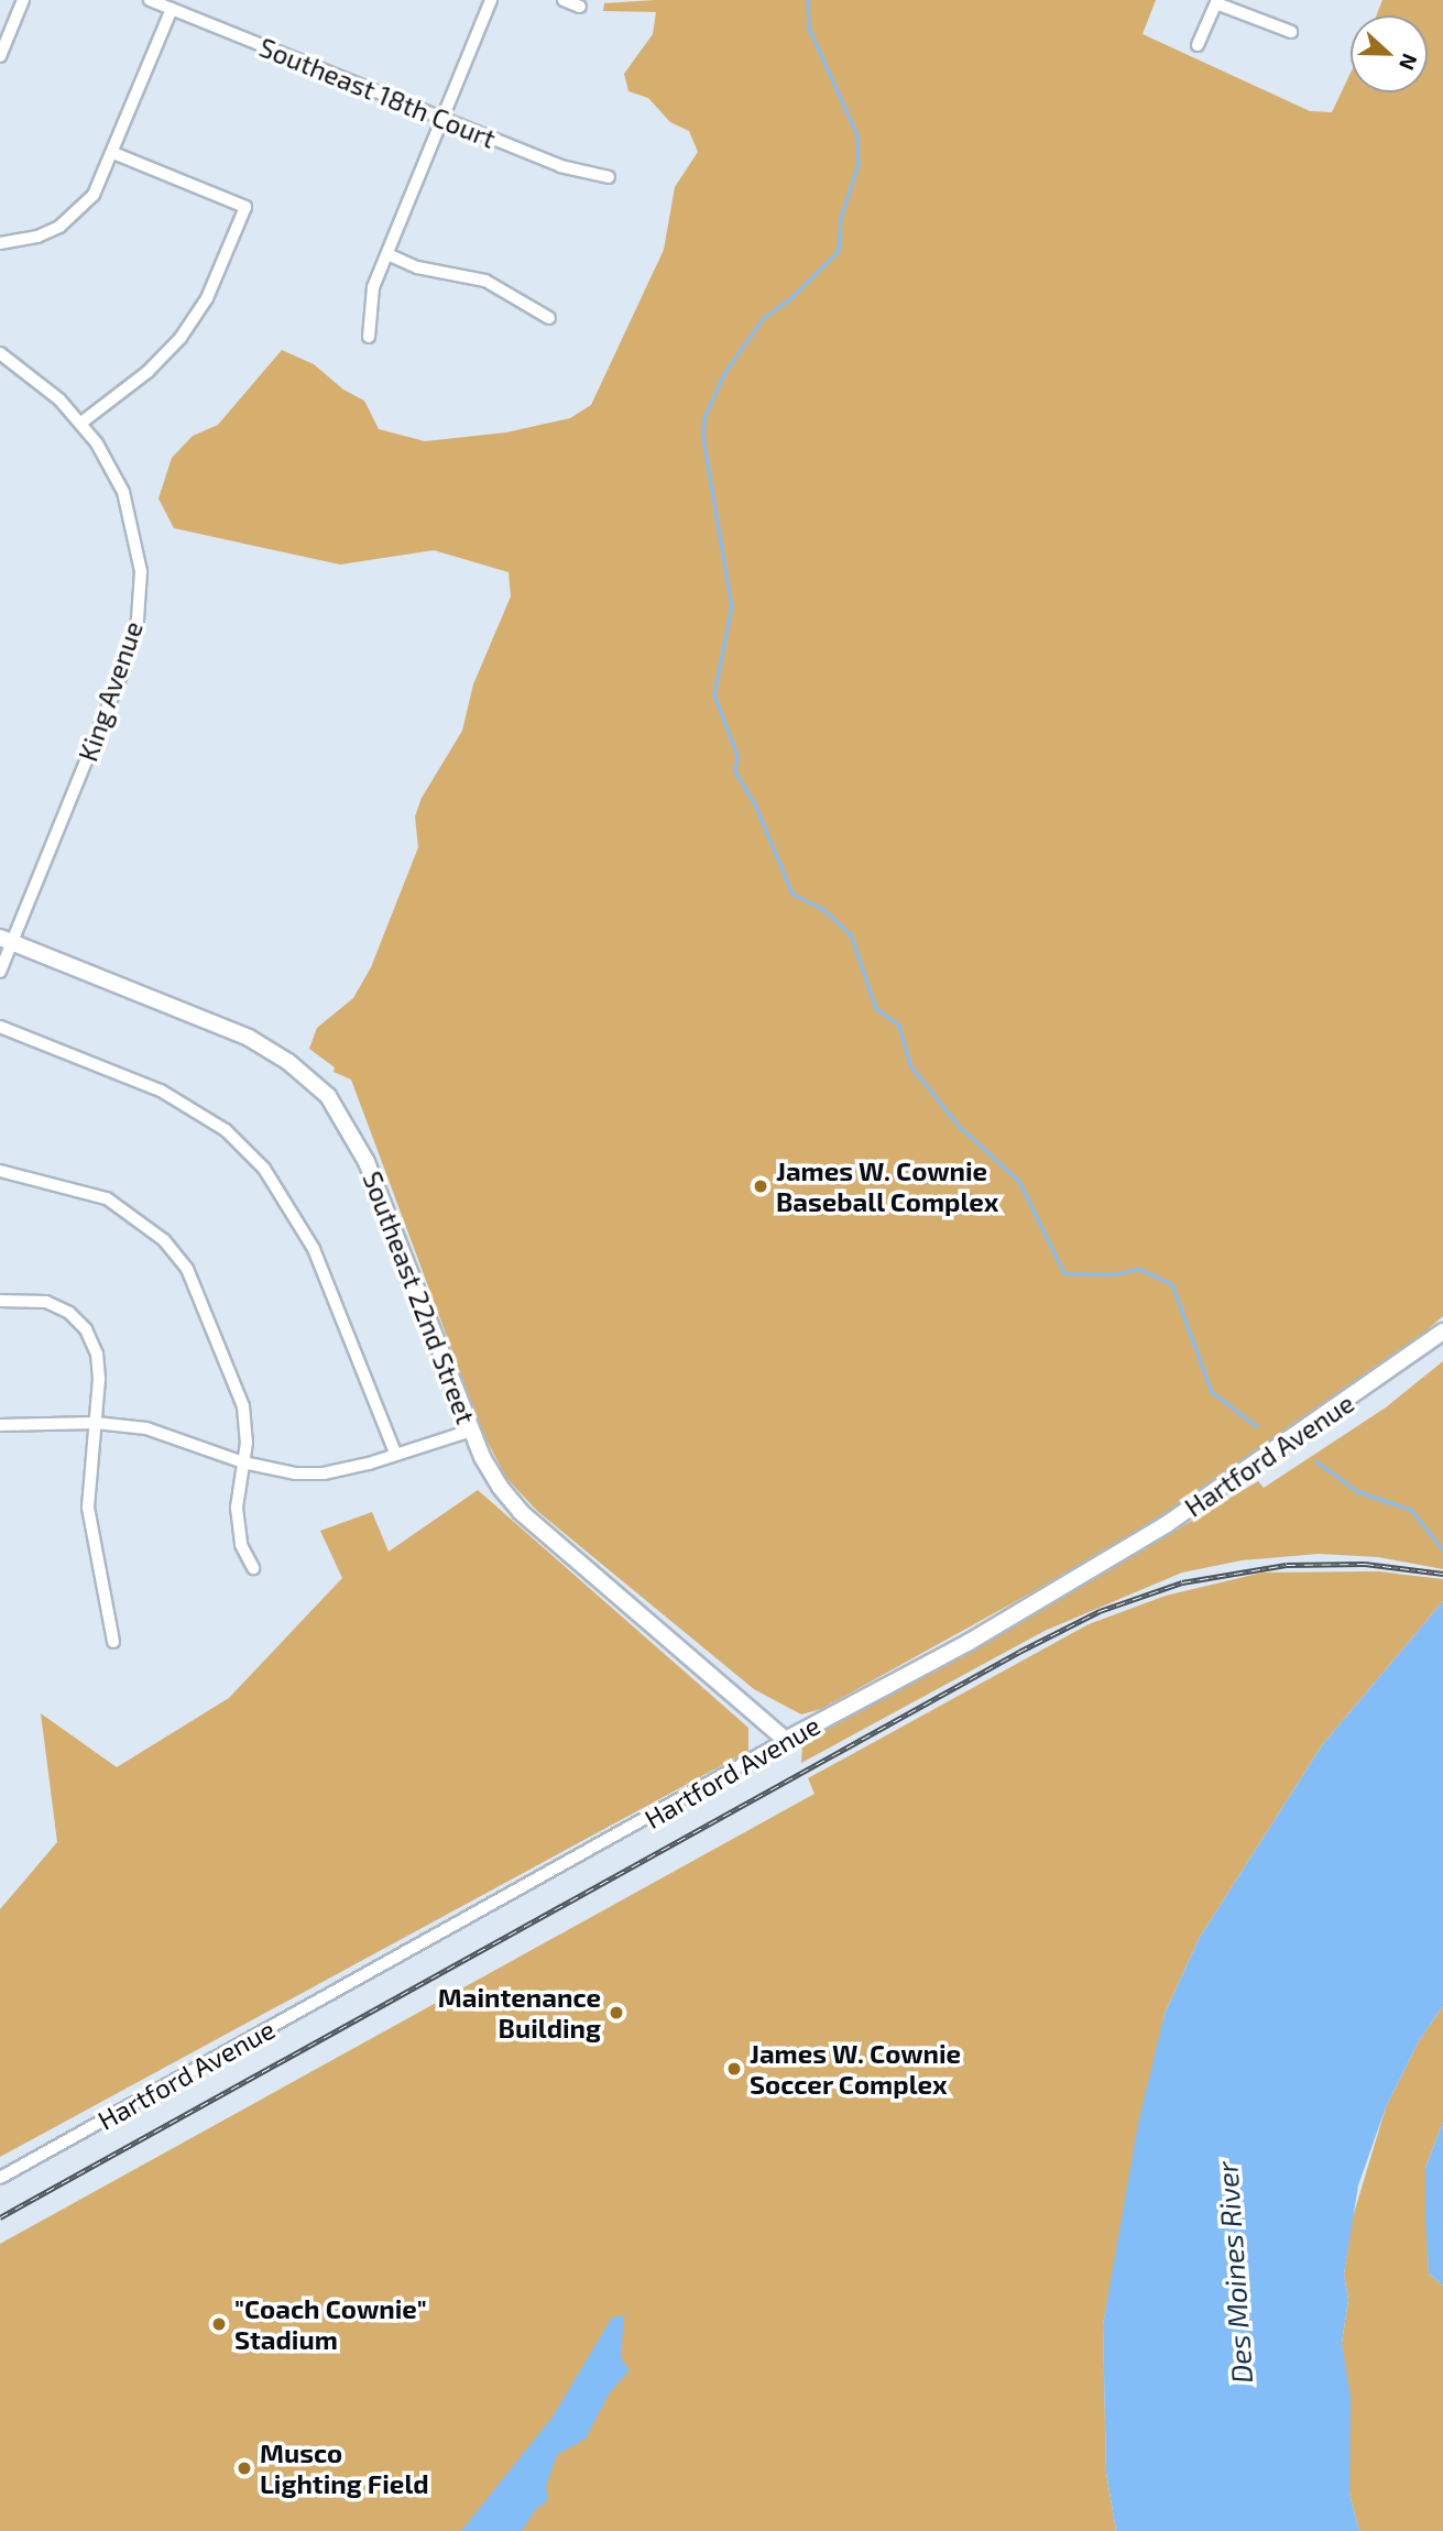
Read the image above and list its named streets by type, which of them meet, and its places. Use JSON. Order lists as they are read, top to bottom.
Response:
{
  "streets": {
    "street": [
      "Southeast 18th Court",
      "King Avenue",
      "Southeast 22nd Street",
      "Hartford Avenue"
    ]
  },
  "crossings": [
    ["King Avenue", "Southeast 22nd Street"],
    ["Southeast 22nd Street", "Hartford Avenue"]
  ],
  "water": ["Des Moines River"],
  "places": [
    "James W. Cownie Baseball Complex",
    "Maintenance Building",
    "James W. Cownie Soccer Complex",
    "\"Coach Cownie\" Stadium",
    "Musco Lighting Field"
  ],
  "north": "right"
}
